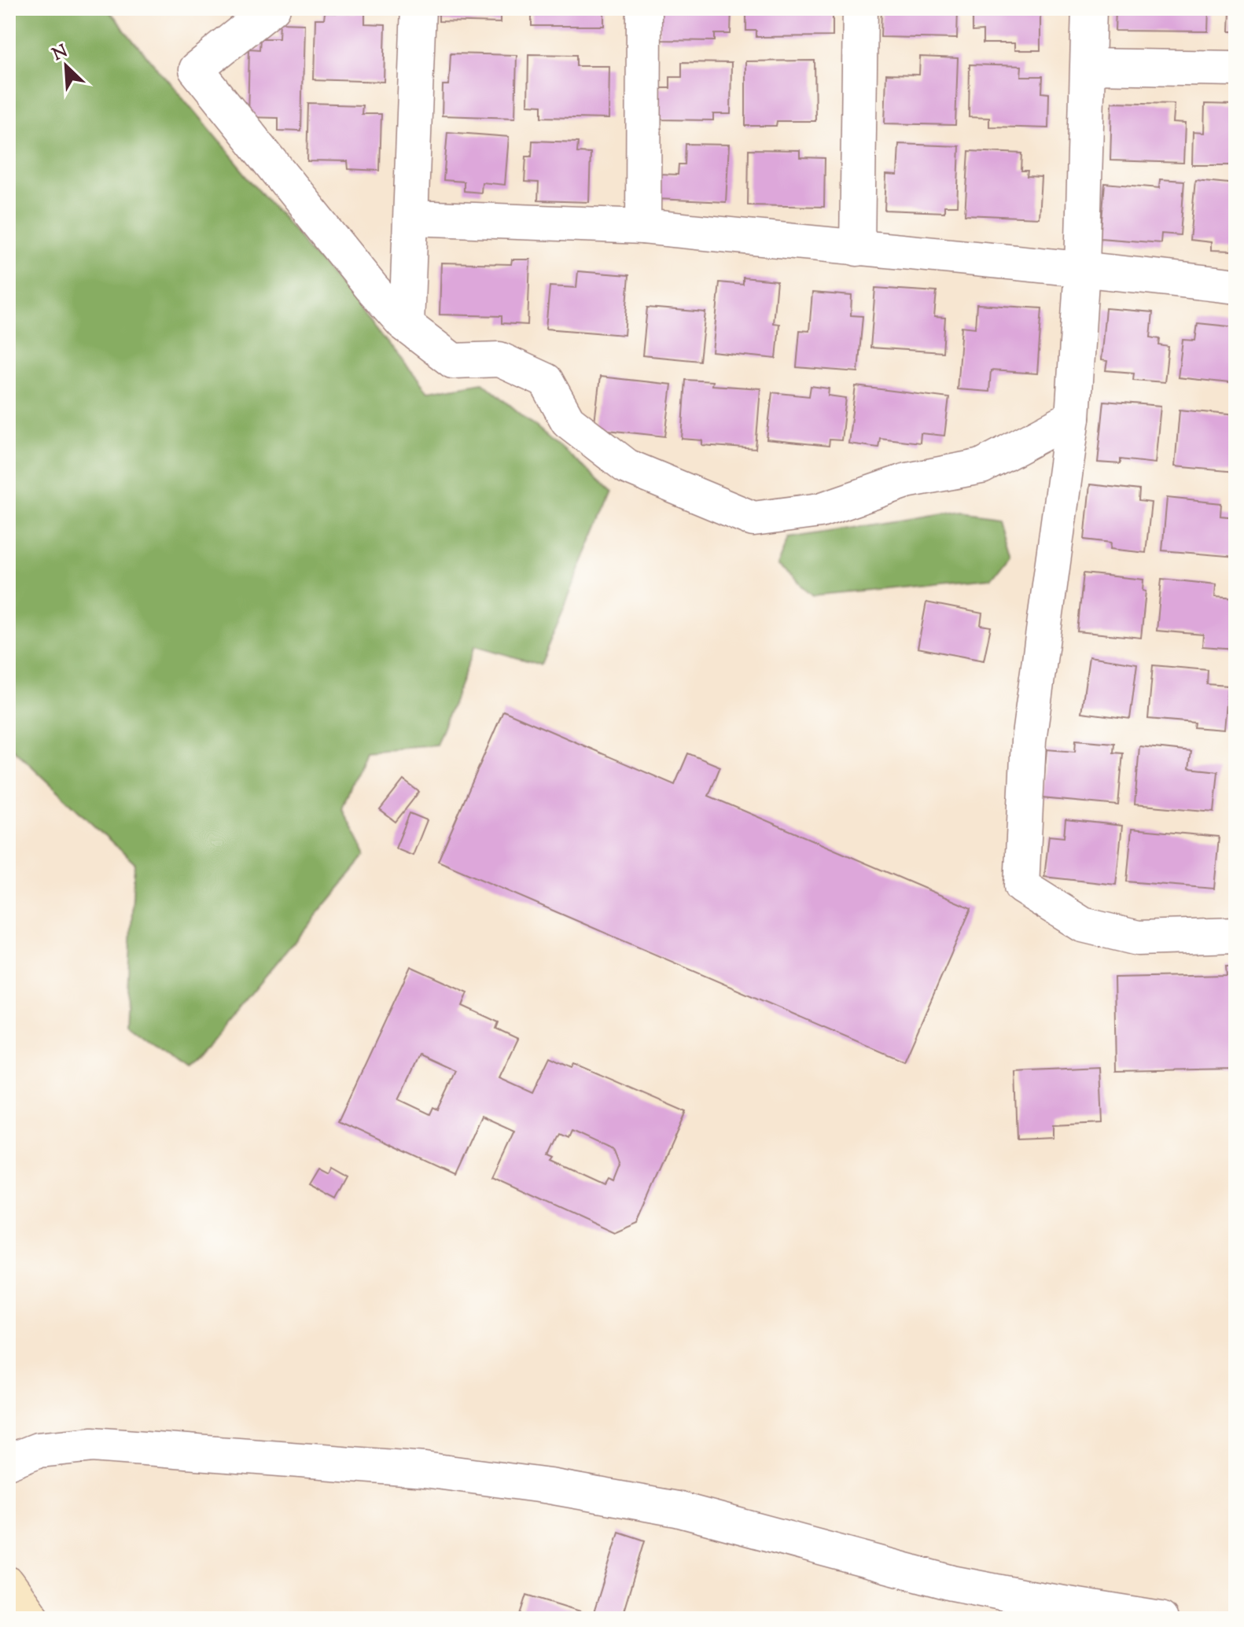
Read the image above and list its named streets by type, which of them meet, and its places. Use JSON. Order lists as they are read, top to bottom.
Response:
{
  "north": "top left"
}
